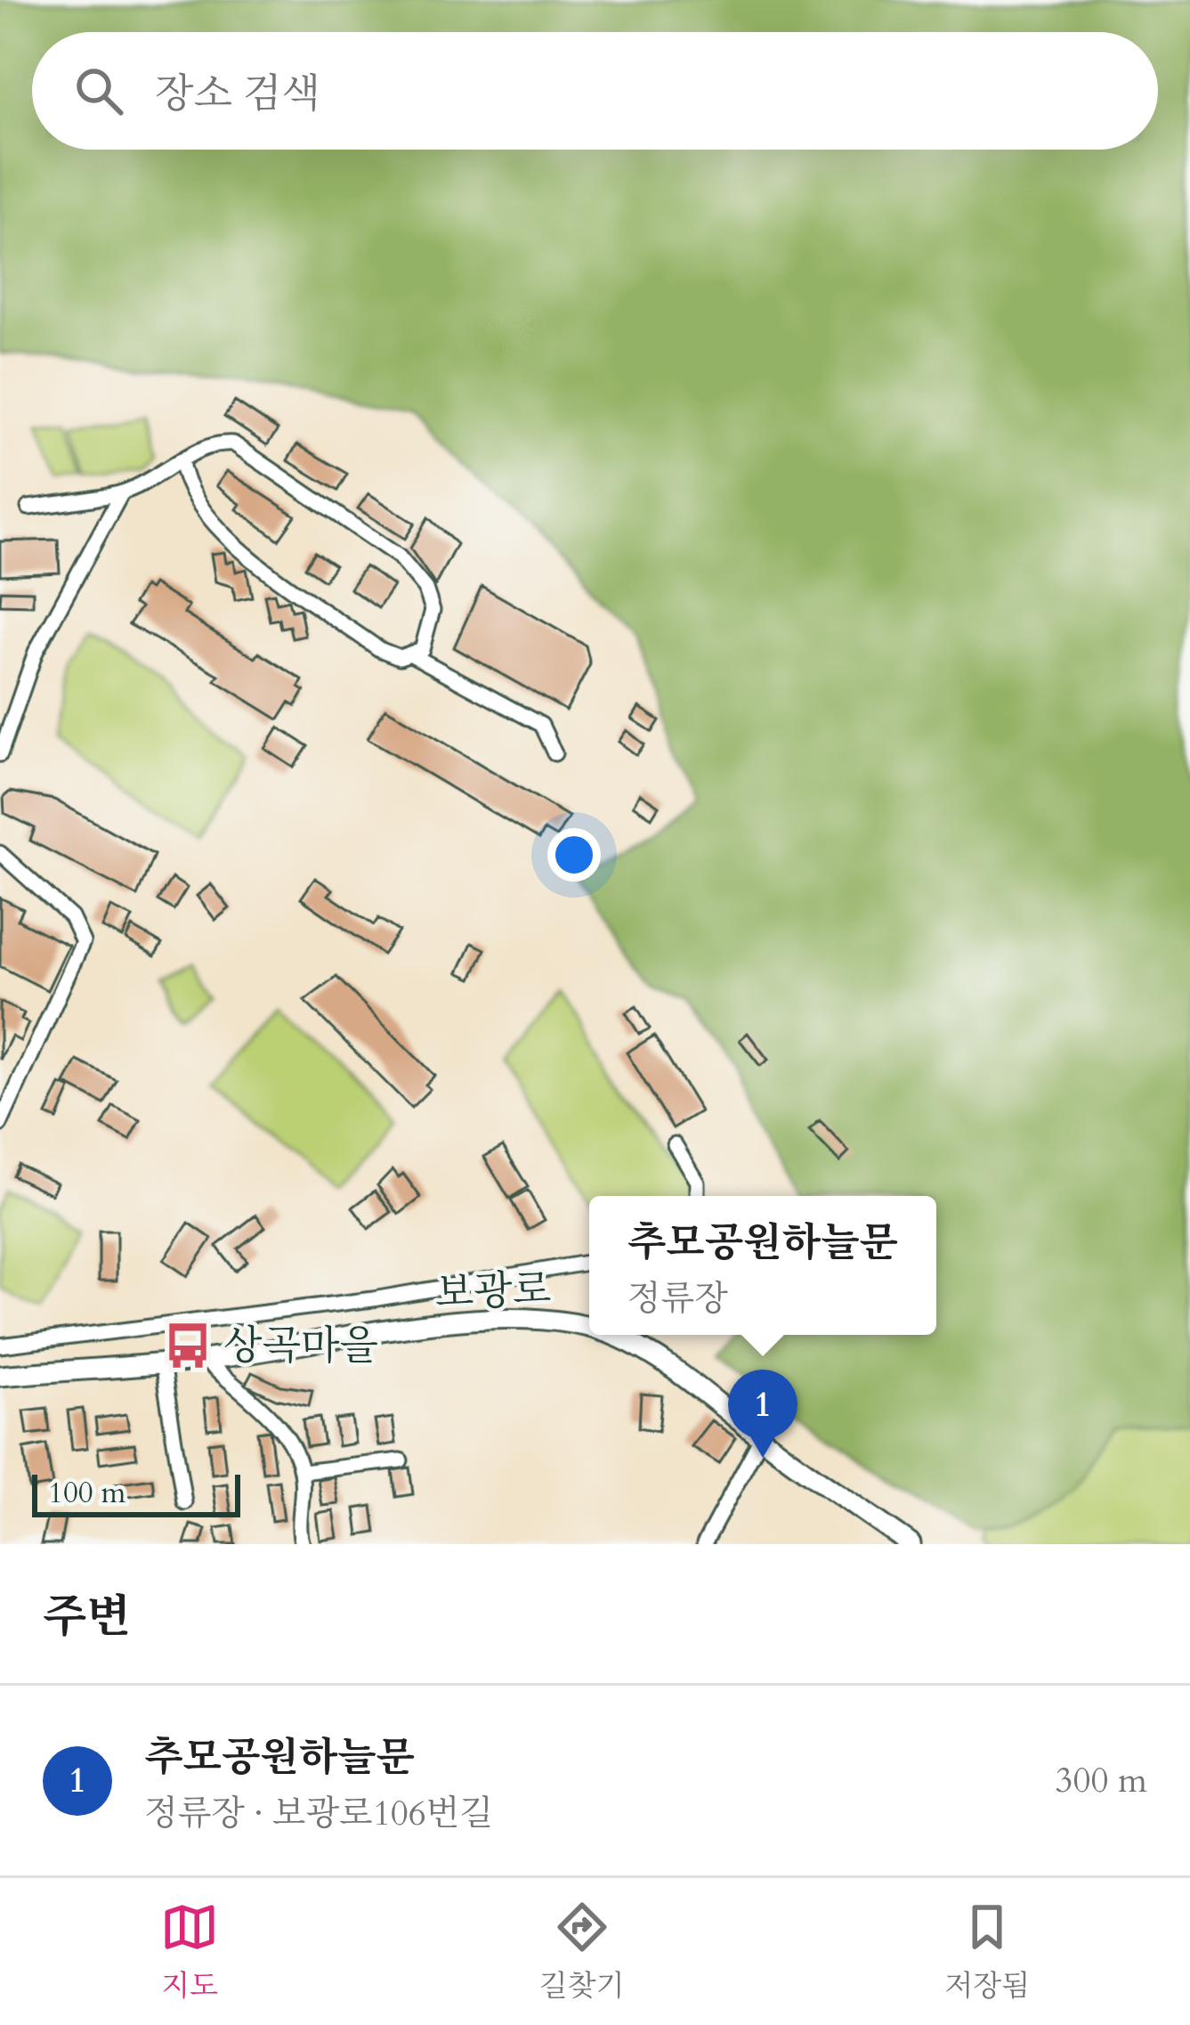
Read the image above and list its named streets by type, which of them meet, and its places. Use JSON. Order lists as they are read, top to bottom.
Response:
{
  "streets": {
    "main road": ["보광로"]
  },
  "places": {
    "bus stop": ["상곡마을"]
  },
  "scale_bar": "100 m",
  "page": {
    "search": "장소 검색",
    "popup": ["추모공원하늘문", "정류장"],
    "pins": "1",
    "scale": "100 m",
    "heading": "주변",
    "list": [
      {
        "mark": "1",
        "name": "추모공원하늘문",
        "note": "정류장 · 보광로106번길",
        "value": "300 m"
      }
    ],
    "nav": ["지도", "길찾기", "저장됨"]
  }
}
